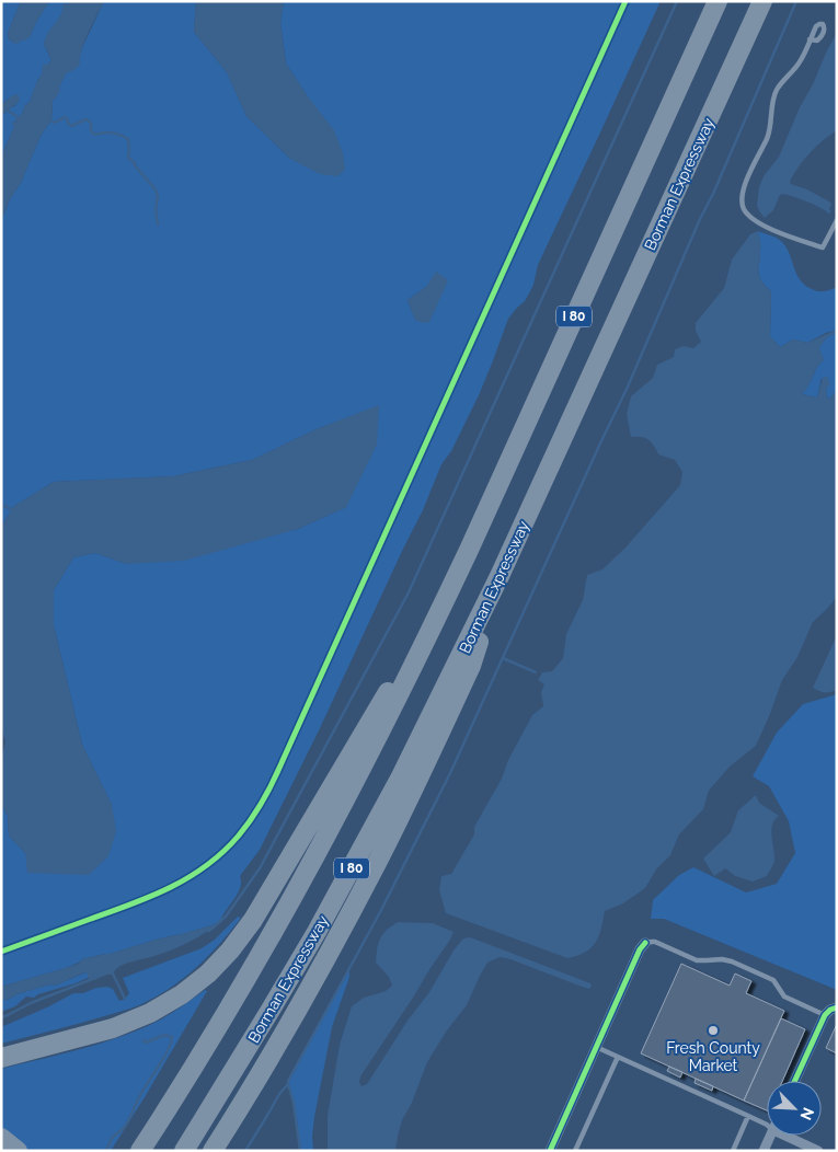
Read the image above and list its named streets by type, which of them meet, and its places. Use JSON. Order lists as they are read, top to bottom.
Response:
{
  "streets": {
    "highway": ["Borman Expressway", "I 80"]
  },
  "places": ["Fresh County Market"],
  "north": "bottom right"
}
